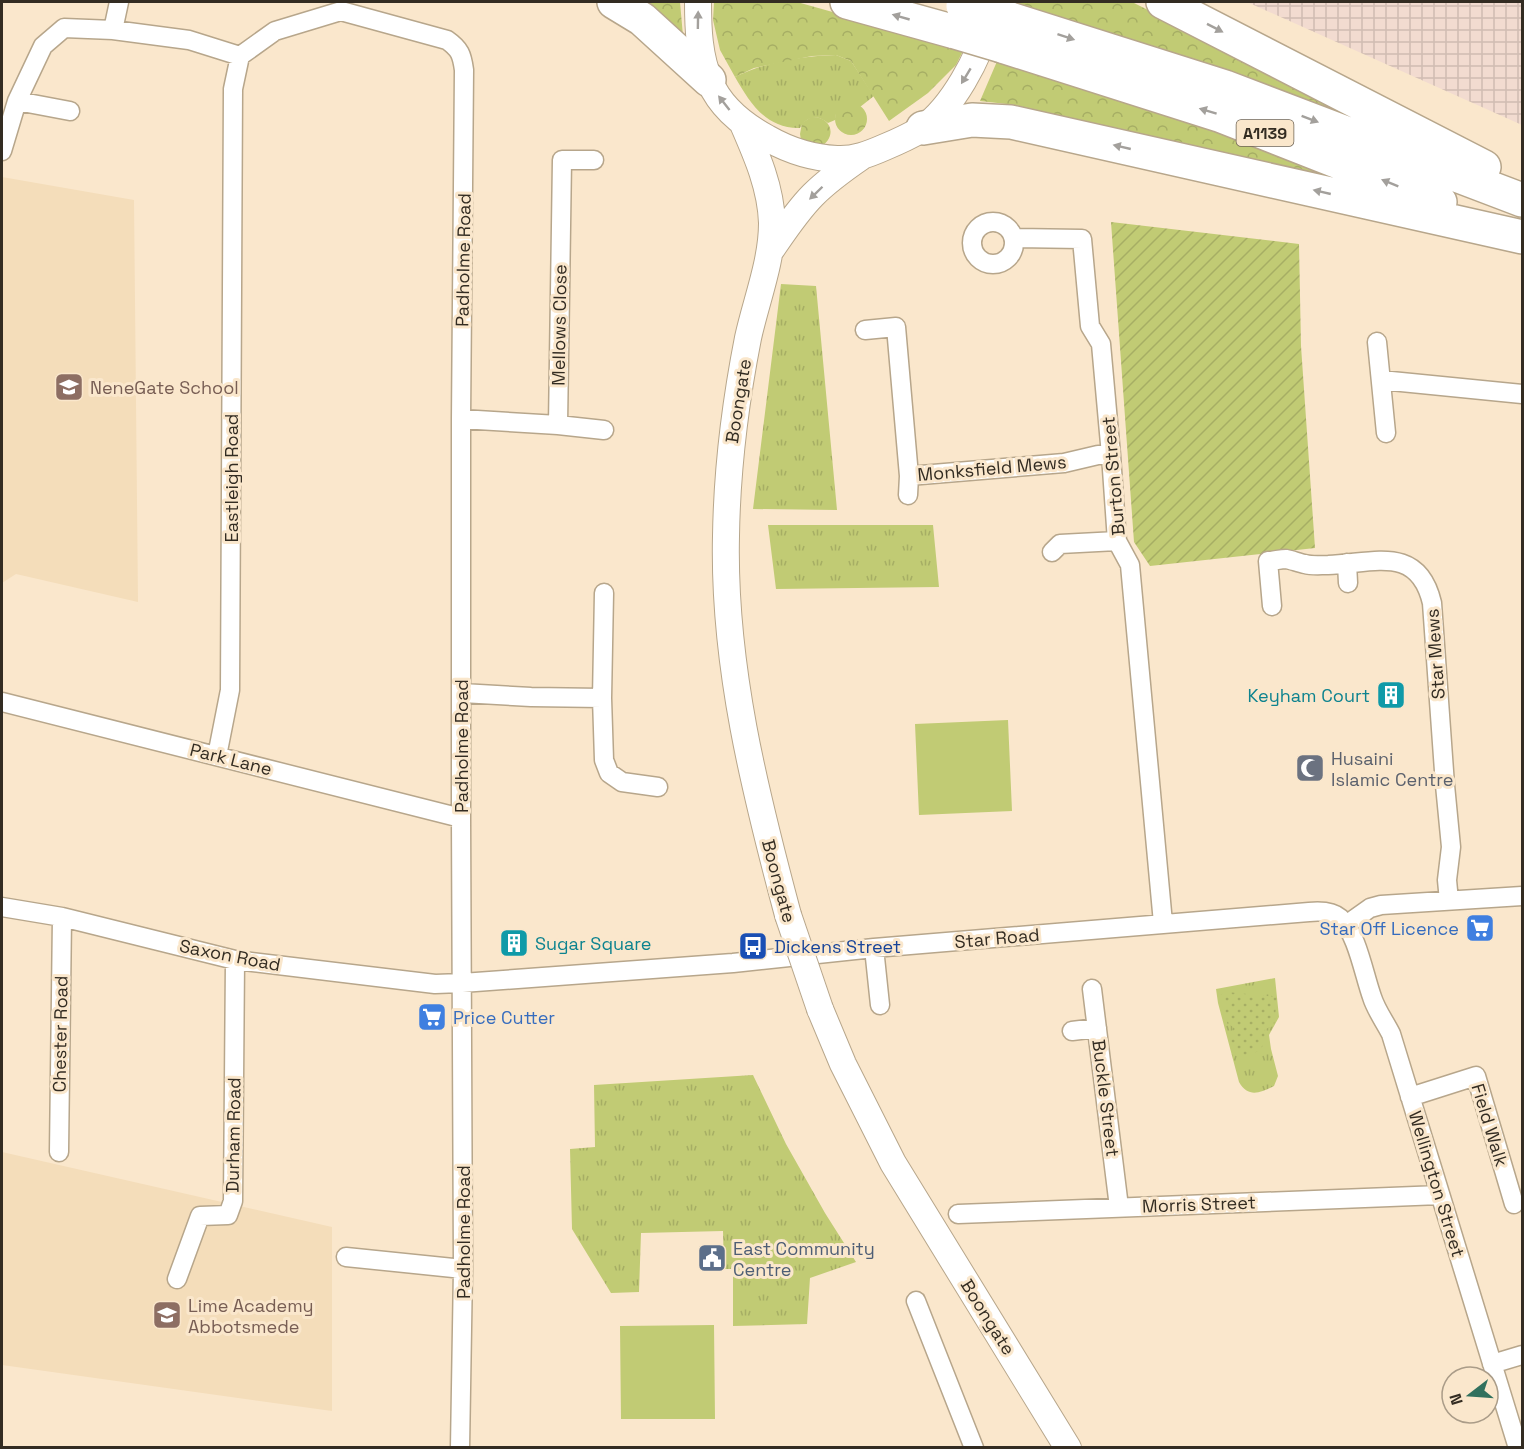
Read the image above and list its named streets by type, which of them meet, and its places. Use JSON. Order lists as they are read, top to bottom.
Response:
{
  "streets": {
    "highway": ["A1139"],
    "street": [
      "Padholme Road",
      "Mellows Close",
      "Boongate",
      "Monksfield Mews",
      "Burton Street",
      "Eastleigh Road",
      "Star Mews",
      "Park Lane",
      "Star Road",
      "Saxon Road",
      "Chester Road",
      "Buckle Street",
      "Field Walk",
      "Durham Road",
      "Wellington Street",
      "Morris Street"
    ]
  },
  "crossings": [
    ["Padholme Road", "Eastleigh Road"],
    ["Padholme Road", "Park Lane"],
    ["Padholme Road", "Star Road"],
    ["Padholme Road", "Saxon Road"],
    ["Monksfield Mews", "Burton Street"],
    ["Burton Street", "Star Road"],
    ["Eastleigh Road", "Park Lane"],
    ["Star Road", "Saxon Road"],
    ["Star Road", "Wellington Street"],
    ["Saxon Road", "Chester Road"],
    ["Saxon Road", "Durham Road"],
    ["Buckle Street", "Morris Street"],
    ["Field Walk", "Wellington Street"],
    ["Wellington Street", "Morris Street"]
  ],
  "places": {
    "school or university": ["NeneGate School", "Lime Academy Abbotsmede"],
    "building": ["Keyham Court", "Sugar Square"],
    "mosque": ["Husaini Islamic Centre"],
    "supermarket": ["Star Off Licence", "Price Cutter"],
    "bus stop": ["Dickens Street"],
    "public building": ["East Community Centre"]
  },
  "north": "left"
}
